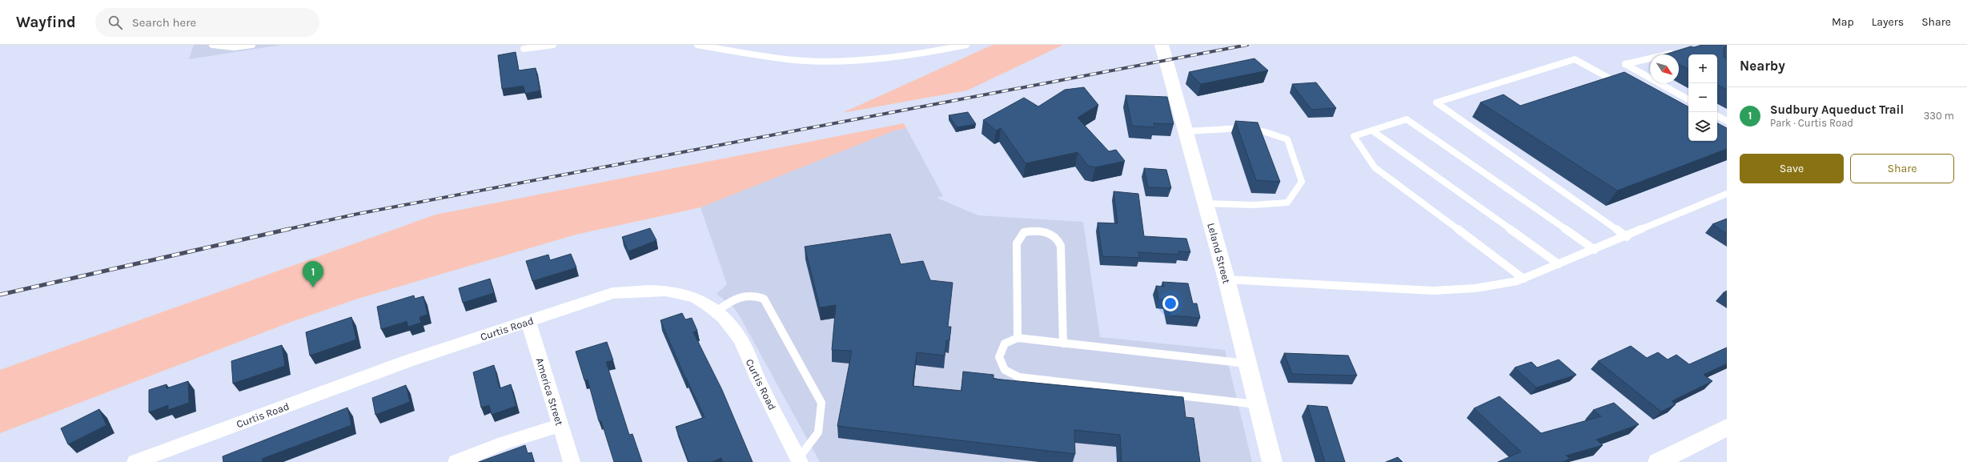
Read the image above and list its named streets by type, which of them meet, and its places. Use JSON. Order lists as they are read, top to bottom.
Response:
{
  "streets": {
    "street": ["Leland Street", "Curtis Road", "America Street"]
  },
  "crossings": [
    ["Curtis Road", "America Street"]
  ],
  "north": "bottom right",
  "page": {
    "header": "Wayfind",
    "search": "Search here",
    "nav": ["Map", "Layers", "Share"],
    "heading": "Nearby",
    "map_buttons": ["+", "−"],
    "list": [
      {
        "mark": "1",
        "name": "Sudbury Aqueduct Trail",
        "note": "Park · Curtis Road",
        "value": "330 m"
      }
    ],
    "buttons": ["Save", "Share"],
    "pins": "1"
  }
}
